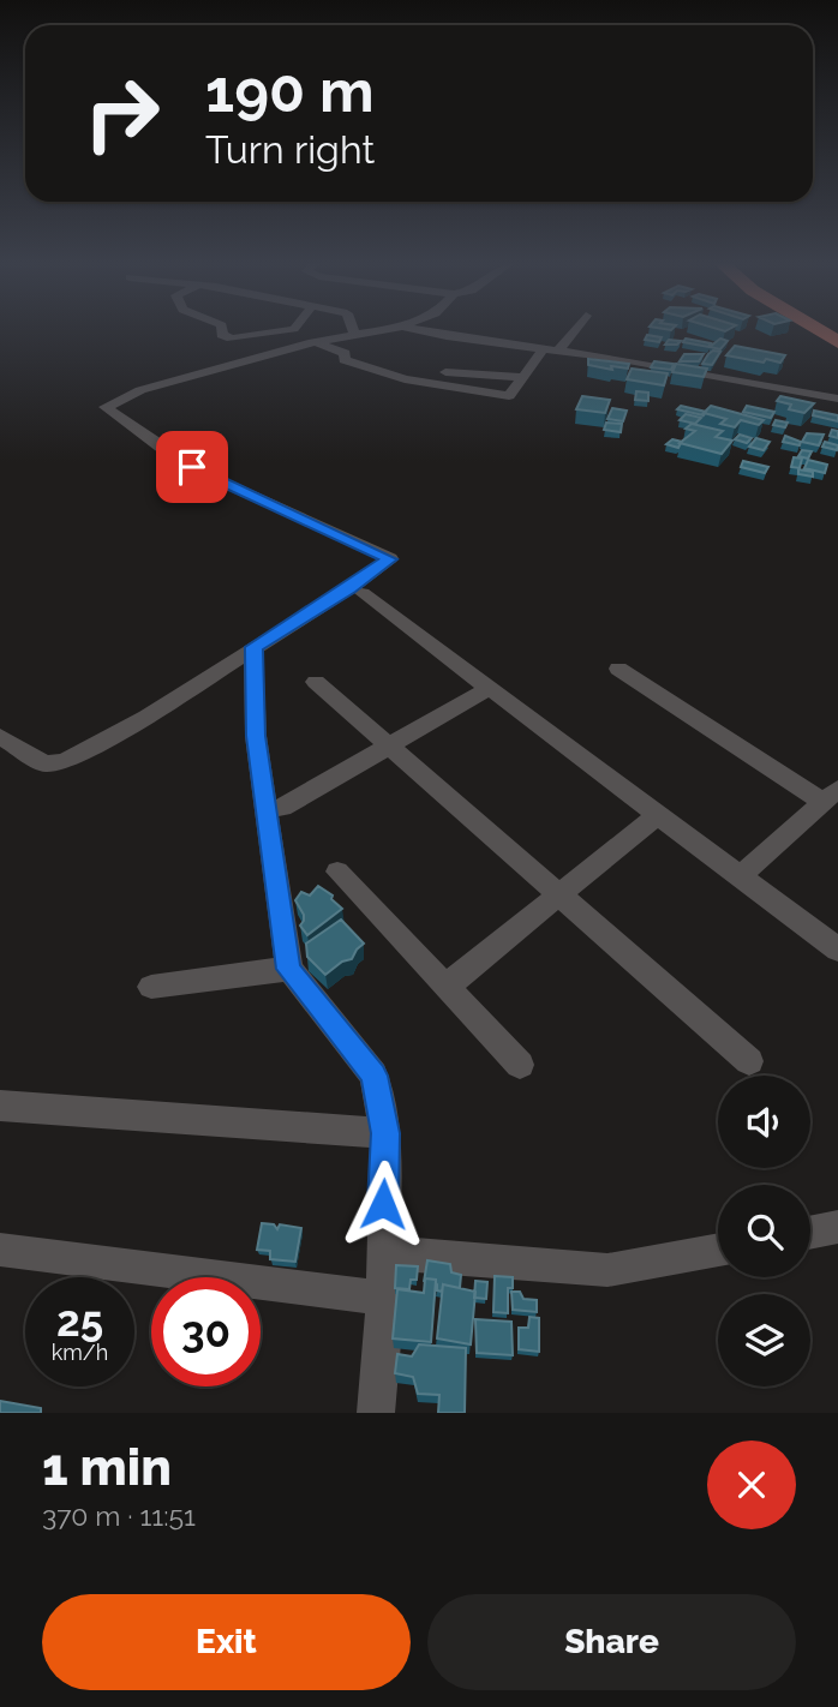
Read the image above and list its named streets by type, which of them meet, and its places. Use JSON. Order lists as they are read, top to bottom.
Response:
{
  "page": {
    "turn": ["190 m", "Turn right"],
    "speed": "25 km/h",
    "limit": "30",
    "heading": ["1 min", "370 m · 11:51"],
    "buttons": ["Exit", "Share"]
  }
}
